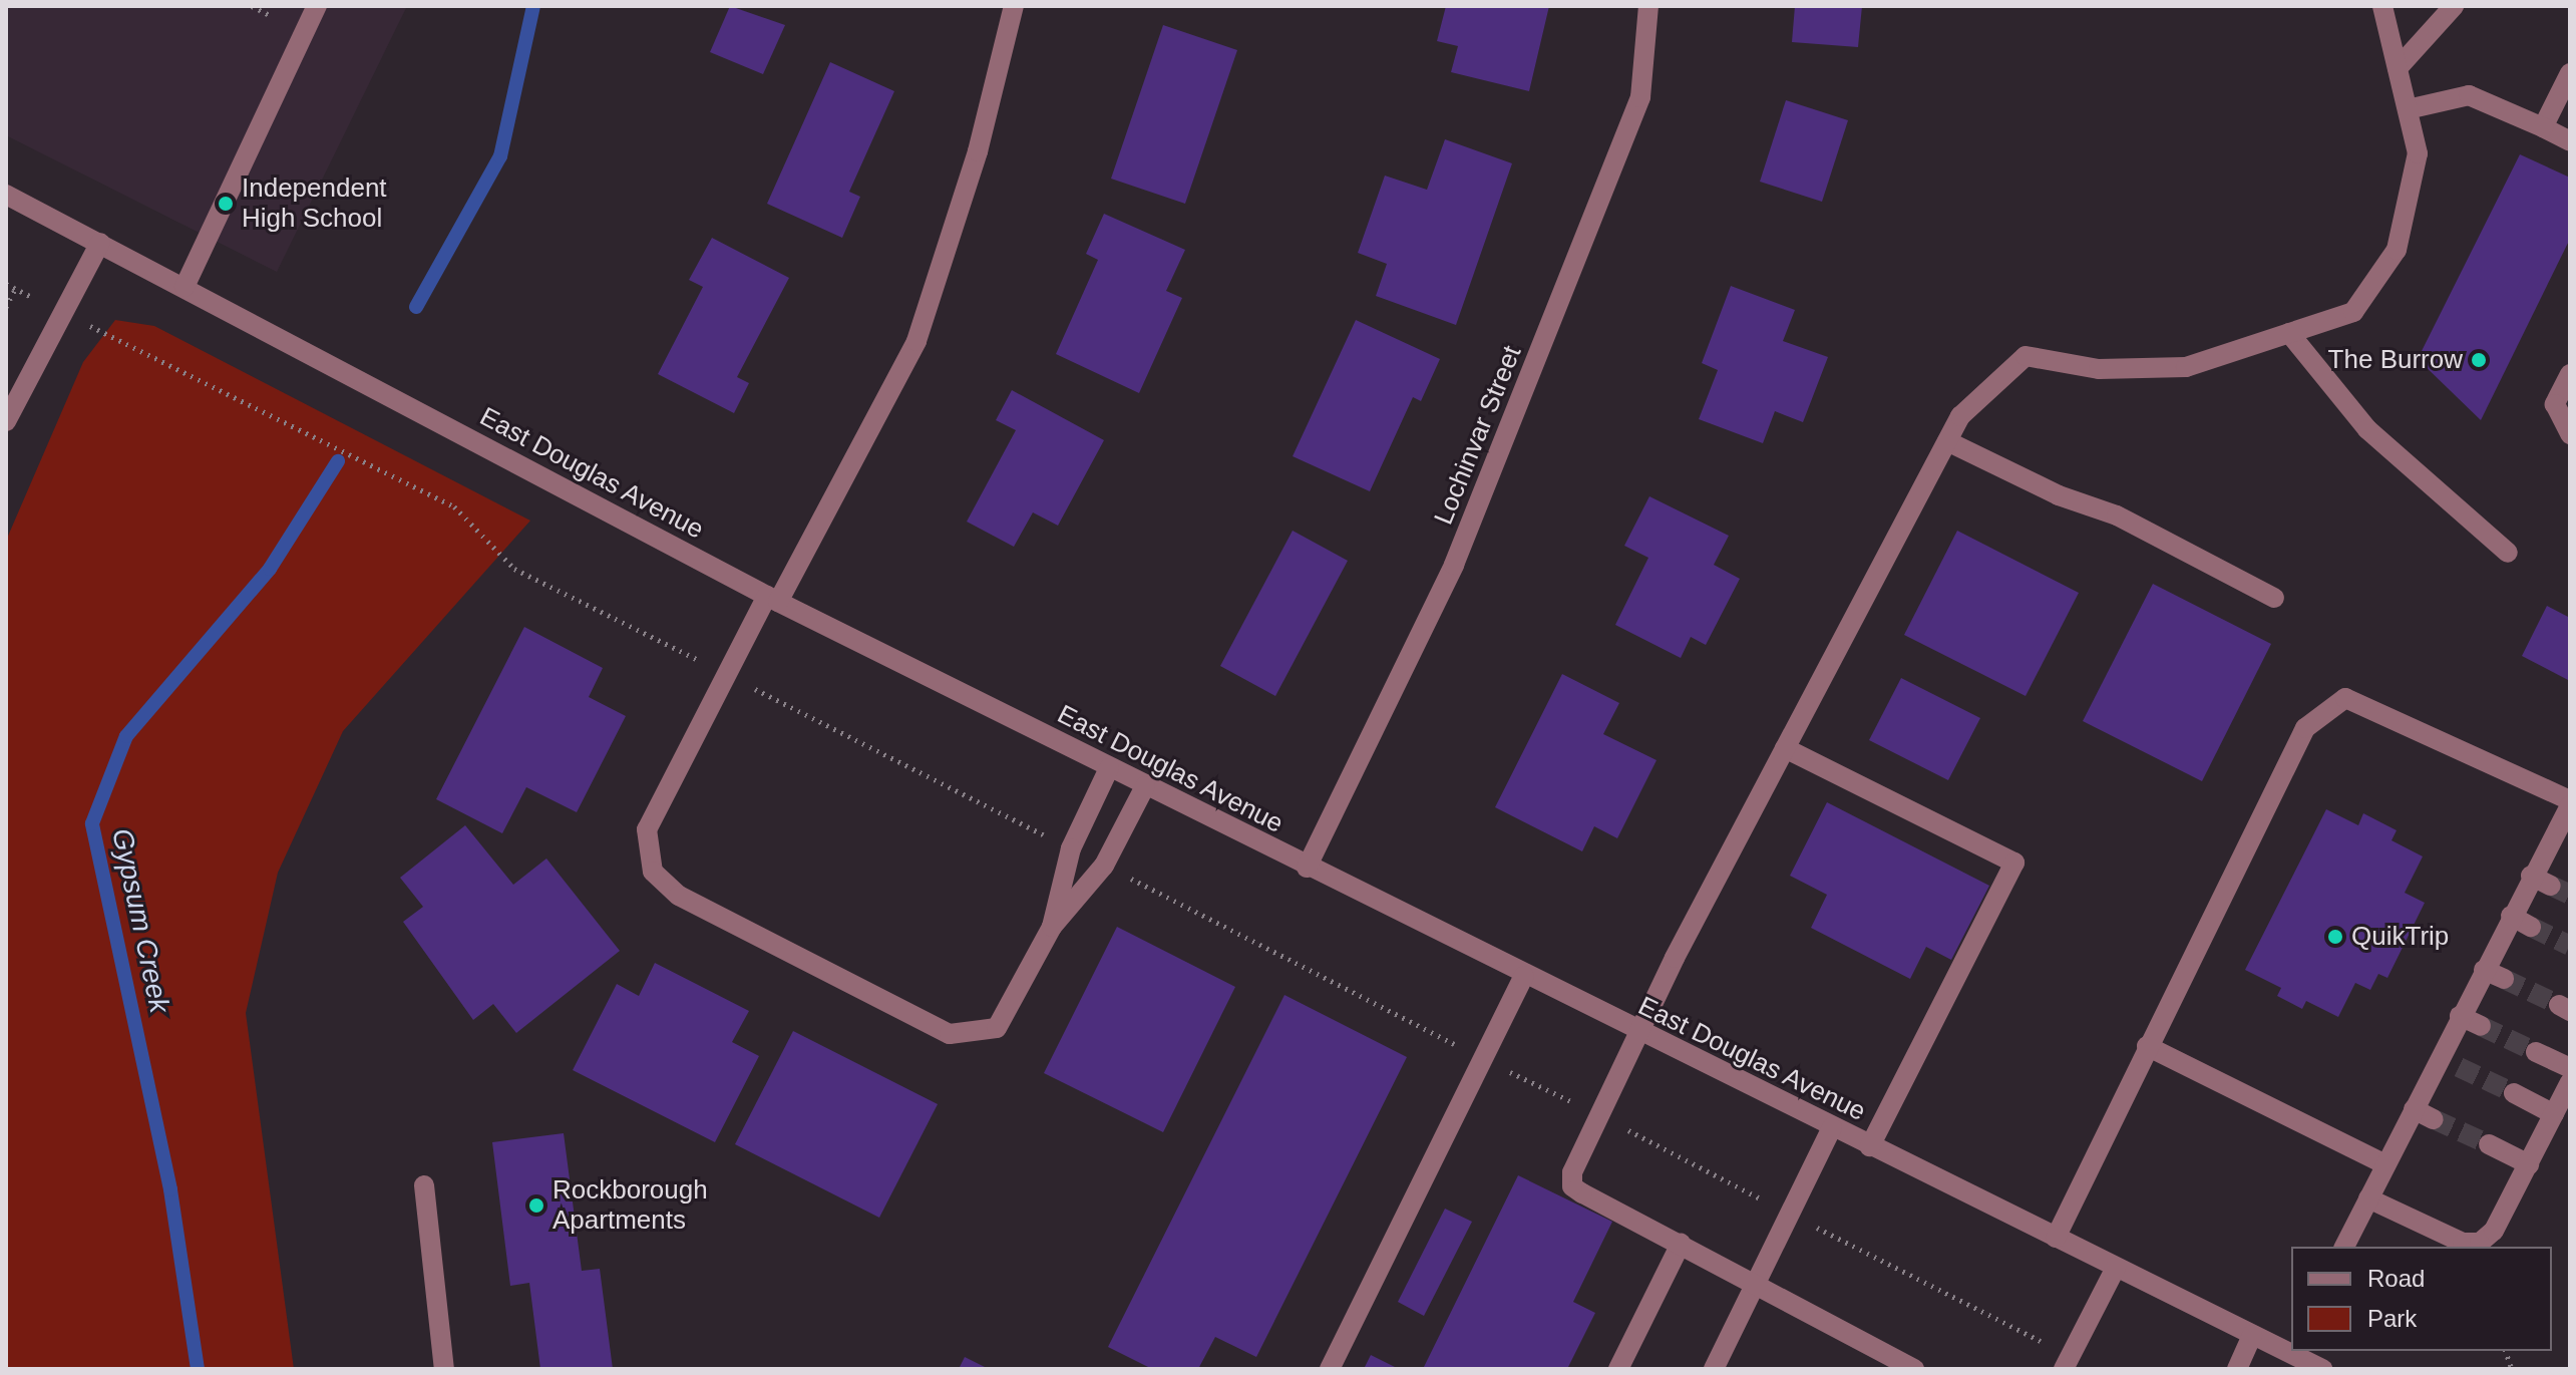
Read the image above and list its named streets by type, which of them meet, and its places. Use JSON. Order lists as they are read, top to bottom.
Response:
{
  "streets": {
    "street": ["Lochinvar Street", "East Douglas Avenue"]
  },
  "crossings": [
    ["Lochinvar Street", "East Douglas Avenue"]
  ],
  "water": ["Gypsum Creek"],
  "places": [
    "Independent High School",
    "The Burrow",
    "QuikTrip",
    "Rockborough Apartments"
  ],
  "legend": ["Road", "Park"]
}
